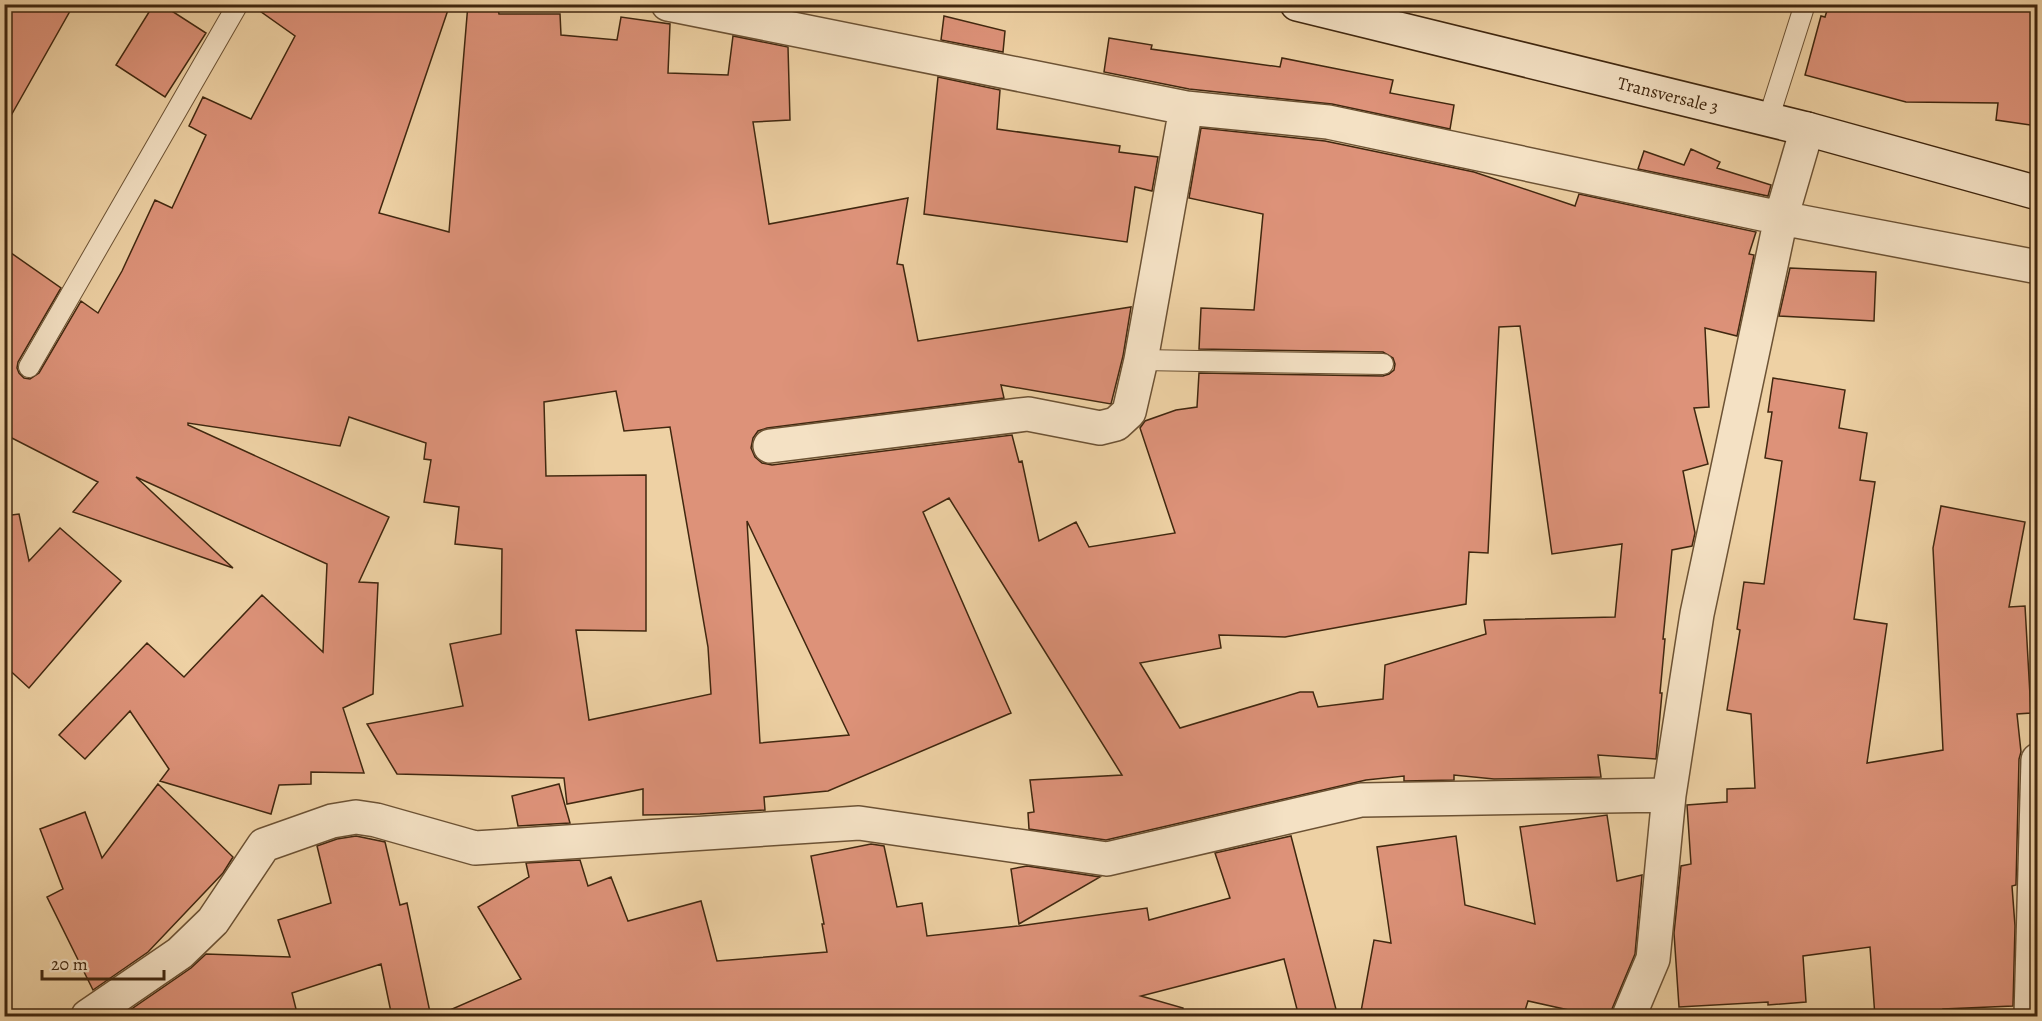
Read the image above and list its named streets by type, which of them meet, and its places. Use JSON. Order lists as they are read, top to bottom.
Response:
{
  "streets": {
    "street": ["Transversale 3"]
  },
  "scale_bar": "20 m"
}
